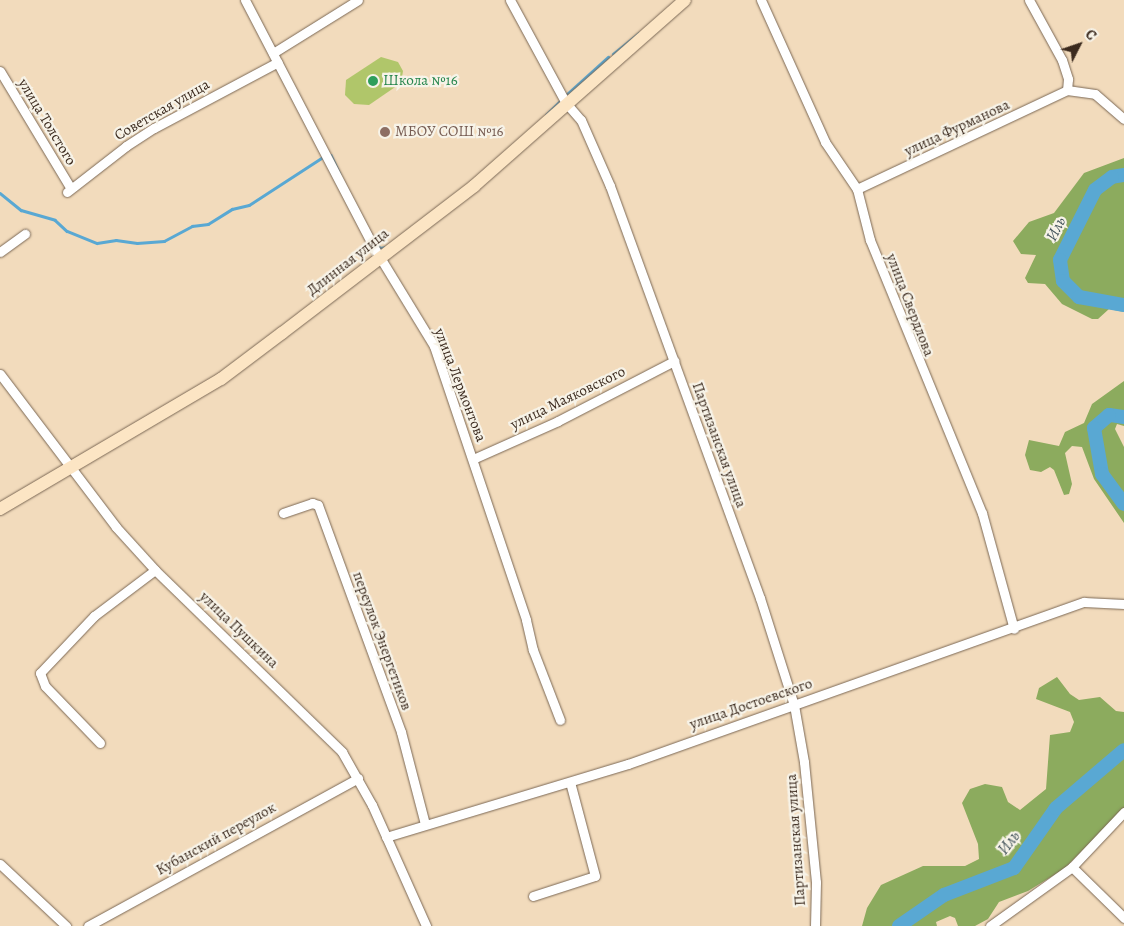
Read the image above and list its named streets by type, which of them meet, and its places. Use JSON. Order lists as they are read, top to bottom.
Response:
{
  "streets": {
    "main road": ["Длинная улица"],
    "street": [
      "Советская улица",
      "улица Толстого",
      "улица Фурманова",
      "улица Свердлова",
      "улица Лермонтова",
      "улица Маяковского",
      "Партизанская улица",
      "улица Пушкина",
      "переулок Энергетиков",
      "улица Достоевского",
      "Кубанский переулок"
    ]
  },
  "crossings": [
    ["Советская улица", "улица Толстого"],
    ["Советская улица", "улица Лермонтова"],
    ["улица Фурманова", "улица Свердлова"],
    ["Длинная улица", "улица Лермонтова"],
    ["Длинная улица", "Партизанская улица"],
    ["Длинная улица", "улица Пушкина"],
    ["улица Свердлова", "улица Достоевского"],
    ["улица Лермонтова", "улица Маяковского"],
    ["улица Маяковского", "Партизанская улица"],
    ["Партизанская улица", "улица Достоевского"],
    ["улица Пушкина", "улица Достоевского"],
    ["улица Пушкина", "Кубанский переулок"],
    ["переулок Энергетиков", "улица Достоевского"]
  ],
  "water": ["Иль"],
  "places": ["Школа №16", "МБОУ СОШ №16"],
  "north": "top right"
}
